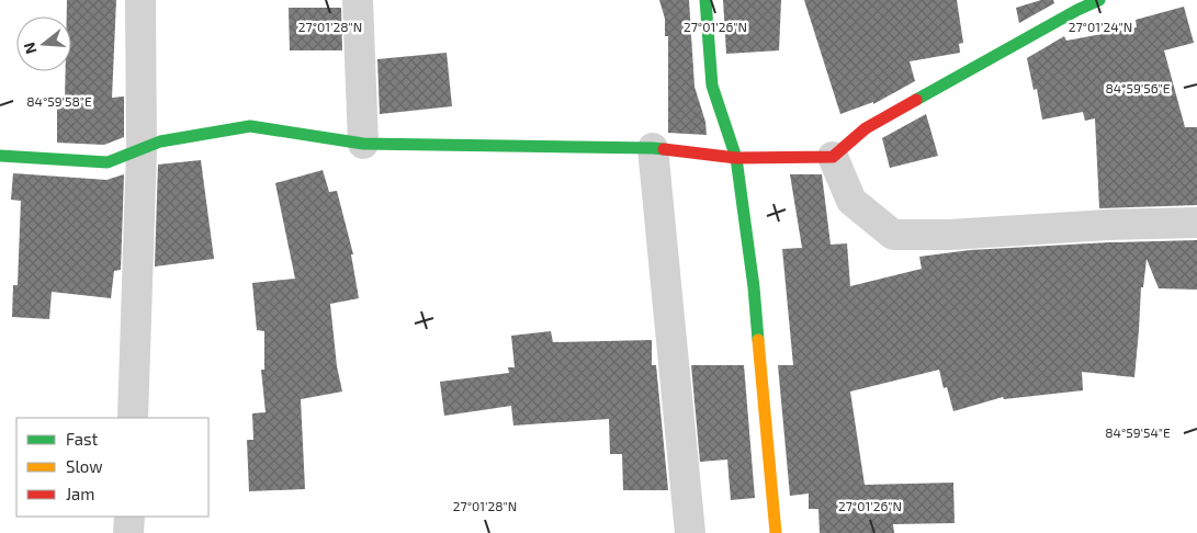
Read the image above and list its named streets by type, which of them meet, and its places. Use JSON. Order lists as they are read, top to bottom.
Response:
{
  "legend": ["Fast", "Slow", "Jam"],
  "north": "left",
  "coordinates": [
    "27°01'28\"N",
    "27°01'26\"N",
    "27°01'24\"N",
    "84°59'56\"E",
    "84°59'58\"E",
    "84°59'54\"E"
  ]
}
